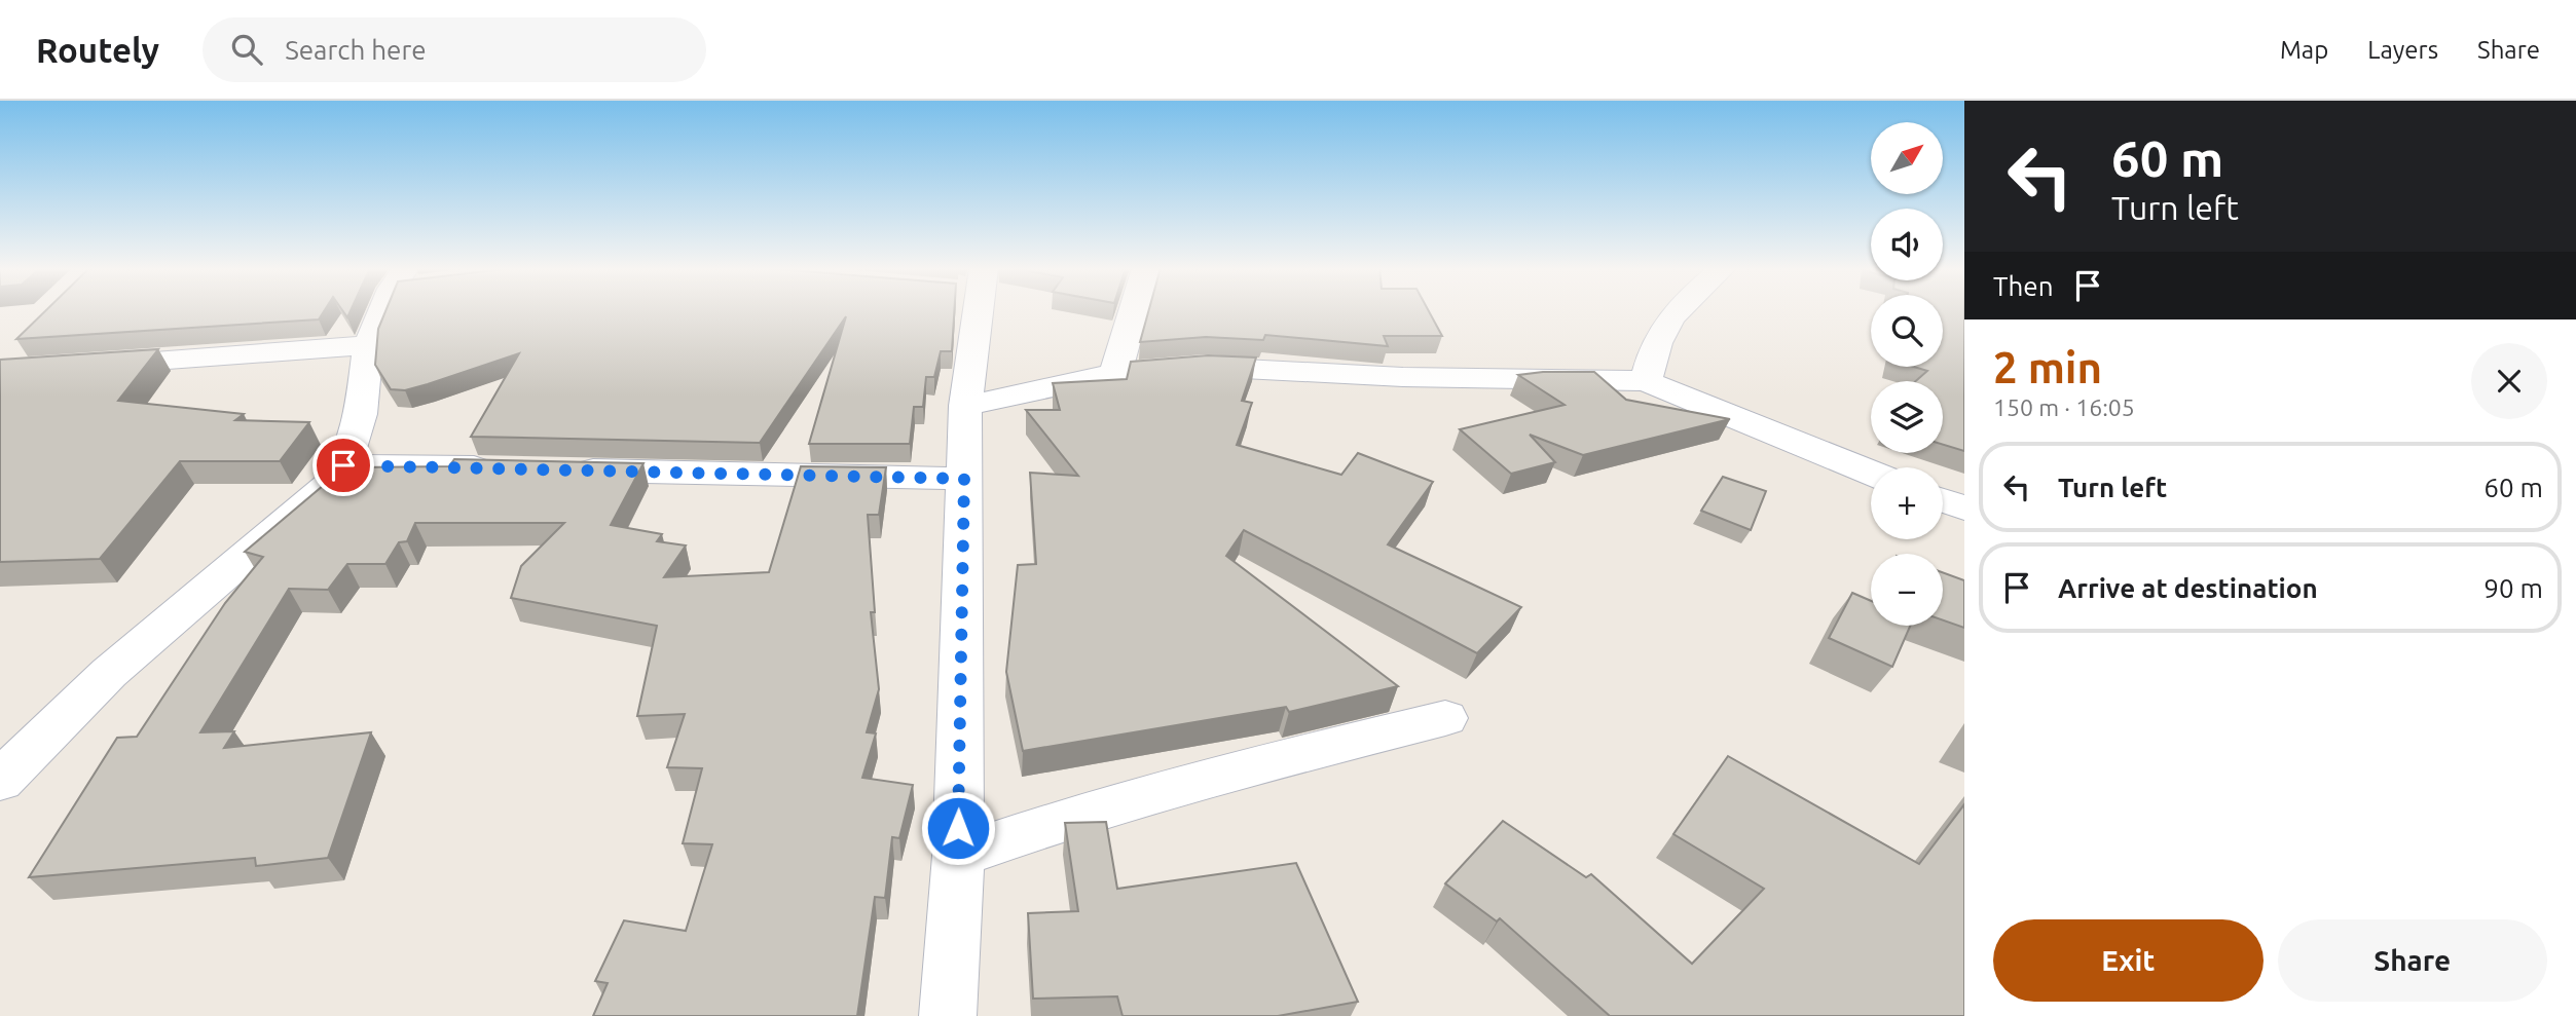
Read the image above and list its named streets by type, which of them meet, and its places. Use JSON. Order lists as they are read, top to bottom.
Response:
{
  "north": "top right",
  "page": {
    "header": "Routely",
    "search": "Search here",
    "nav": ["Map", "Layers", "Share"],
    "turn": ["60 m", "Turn left"],
    "map_buttons": ["+", "−"],
    "then": "Then",
    "heading": ["2 min", "150 m · 16:05"],
    "list": [
      {
        "name": "Turn left",
        "value": "60 m"
      },
      {
        "name": "Arrive at destination",
        "value": "90 m"
      }
    ],
    "buttons": ["Exit", "Share"]
  }
}
